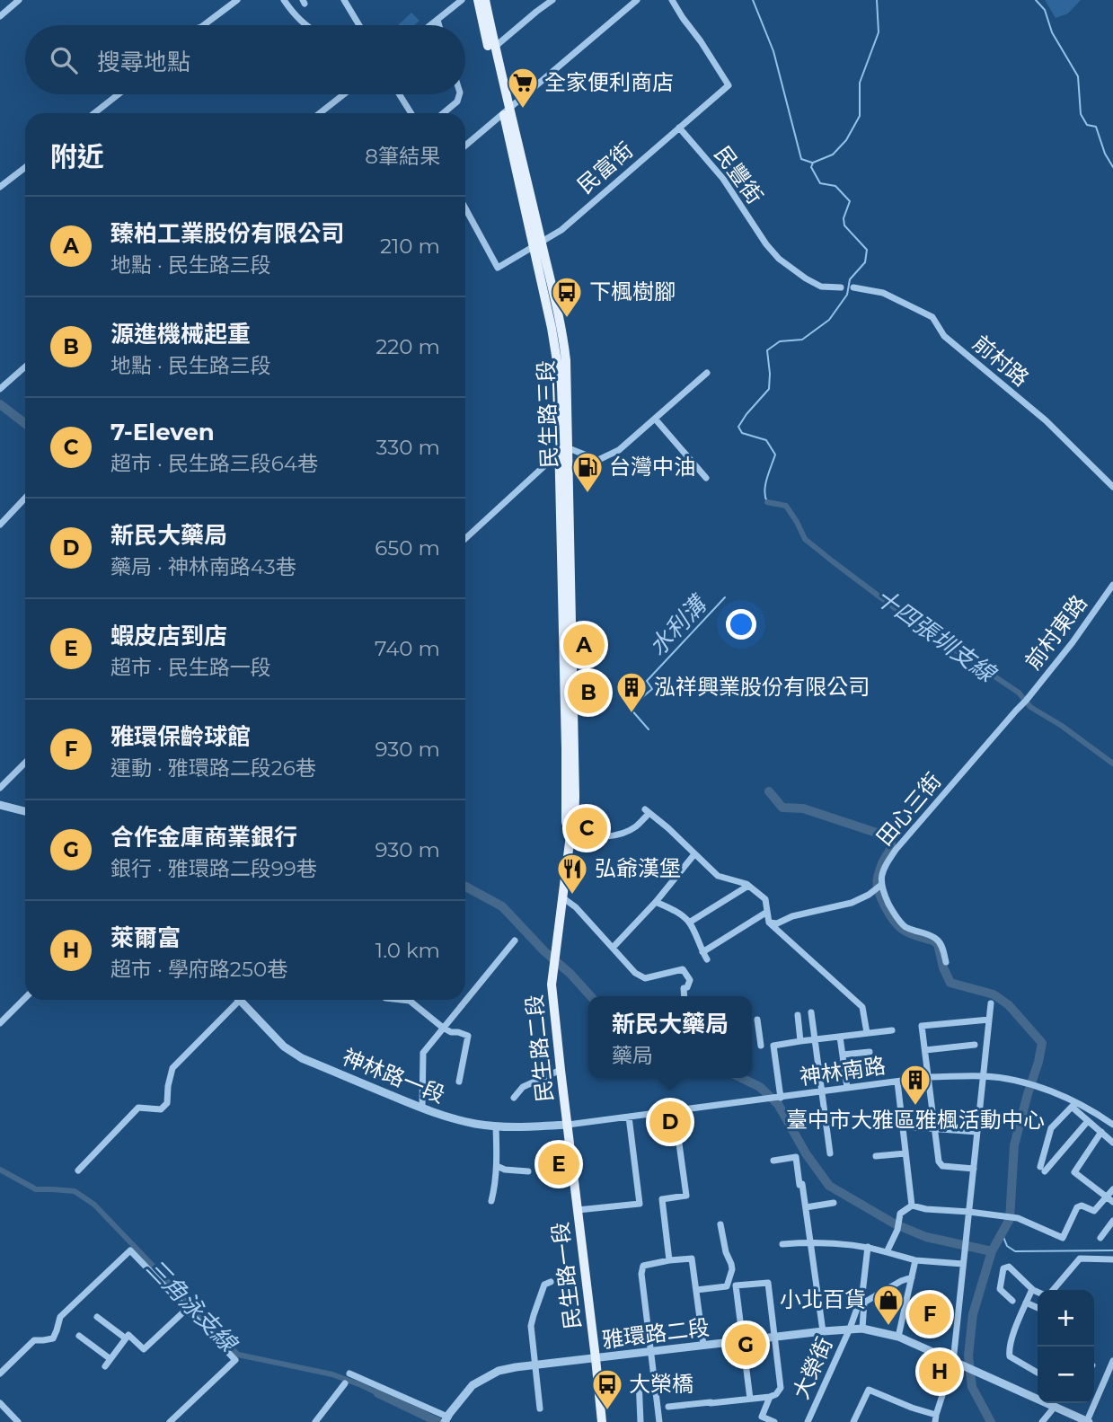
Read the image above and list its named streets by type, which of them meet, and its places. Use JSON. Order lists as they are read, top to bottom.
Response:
{
  "streets": {
    "main road": ["民生路三段", "民生路二段", "民生路一段"],
    "street": [
      "民富街",
      "民豐街",
      "前村路",
      "前村東路",
      "田心三街",
      "神林南路",
      "神林路一段",
      "雅環路二段",
      "大榮街"
    ]
  },
  "crossings": [
    ["民富街", "民豐街"],
    ["民富街", "民生路三段"],
    ["民生路三段", "民生路二段"],
    ["前村東路", "田心三街"],
    ["民生路二段", "神林南路"],
    ["民生路二段", "神林路一段"],
    ["民生路二段", "民生路一段"],
    ["神林南路", "神林路一段"],
    ["神林南路", "民生路一段"],
    ["神林路一段", "民生路一段"],
    ["民生路一段", "雅環路二段"],
    ["雅環路二段", "大榮街"]
  ],
  "water": ["水利溝", "十四張圳支線", "三角泳支線"],
  "places": {
    "supermarket": ["全家便利商店"],
    "bus stop": ["下楓樹腳", "大榮橋"],
    "fuel station": ["台灣中油"],
    "building": ["泓祥興業股份有限公司", "臺中市大雅區雅楓活動中心"],
    "restaurant": ["弘爺漢堡"],
    "shop": ["小北百貨"]
  },
  "page": {
    "search": "搜尋地點",
    "heading": ["附近", "8筆結果"],
    "list": [
      {
        "mark": "A",
        "name": "臻柏工業股份有限公司",
        "note": "地點 · 民生路三段",
        "value": "210 m"
      },
      {
        "mark": "B",
        "name": "源進機械起重",
        "note": "地點 · 民生路三段",
        "value": "220 m"
      },
      {
        "mark": "C",
        "name": "7-Eleven",
        "note": "超市 · 民生路三段64巷",
        "value": "330 m"
      },
      {
        "mark": "D",
        "name": "新民大藥局",
        "note": "藥局 · 神林南路43巷",
        "value": "650 m"
      },
      {
        "mark": "E",
        "name": "蝦皮店到店",
        "note": "超市 · 民生路一段",
        "value": "740 m"
      },
      {
        "mark": "F",
        "name": "雅環保齡球館",
        "note": "運動 · 雅環路二段26巷",
        "value": "930 m"
      },
      {
        "mark": "G",
        "name": "合作金庫商業銀行",
        "note": "銀行 · 雅環路二段99巷",
        "value": "930 m"
      },
      {
        "mark": "H",
        "name": "萊爾富",
        "note": "超市 · 學府路250巷",
        "value": "1.0 km"
      }
    ],
    "pins": [
      "A",
      "B",
      "C",
      "D",
      "E",
      "F",
      "G",
      "H"
    ],
    "popup": ["新民大藥局", "藥局"],
    "map_buttons": ["+", "−"]
  }
}
